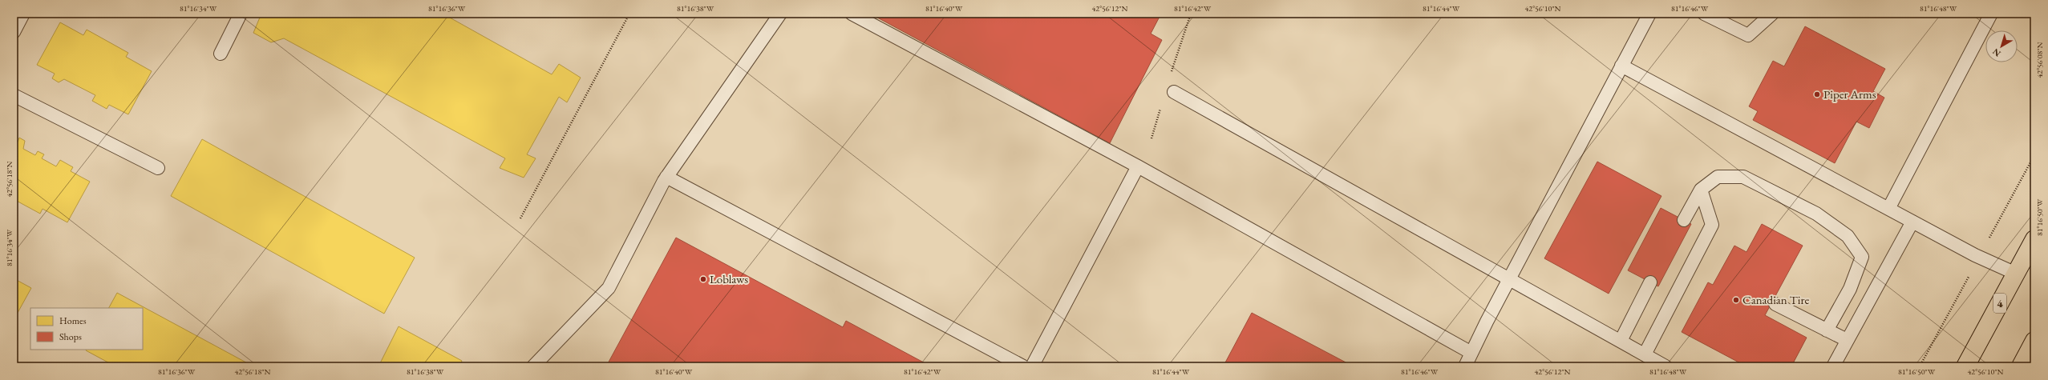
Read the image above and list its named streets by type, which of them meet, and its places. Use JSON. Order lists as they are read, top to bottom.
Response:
{
  "streets": {
    "main road": ["4"]
  },
  "places": ["Piper Arms", "Loblaws", "Canadian Tire"],
  "legend": ["Homes", "Shops"],
  "north": "bottom left",
  "coordinates": [
    "81°16'34\"W",
    "81°16'36\"W",
    "81°16'38\"W",
    "81°16'40\"W",
    "42°56'12\"N",
    "81°16'42\"W",
    "81°16'44\"W",
    "42°56'10\"N",
    "81°16'46\"W",
    "81°16'48\"W",
    "42°56'08\"N",
    "42°56'18\"N",
    "81°16'50\"W"
  ]
}
